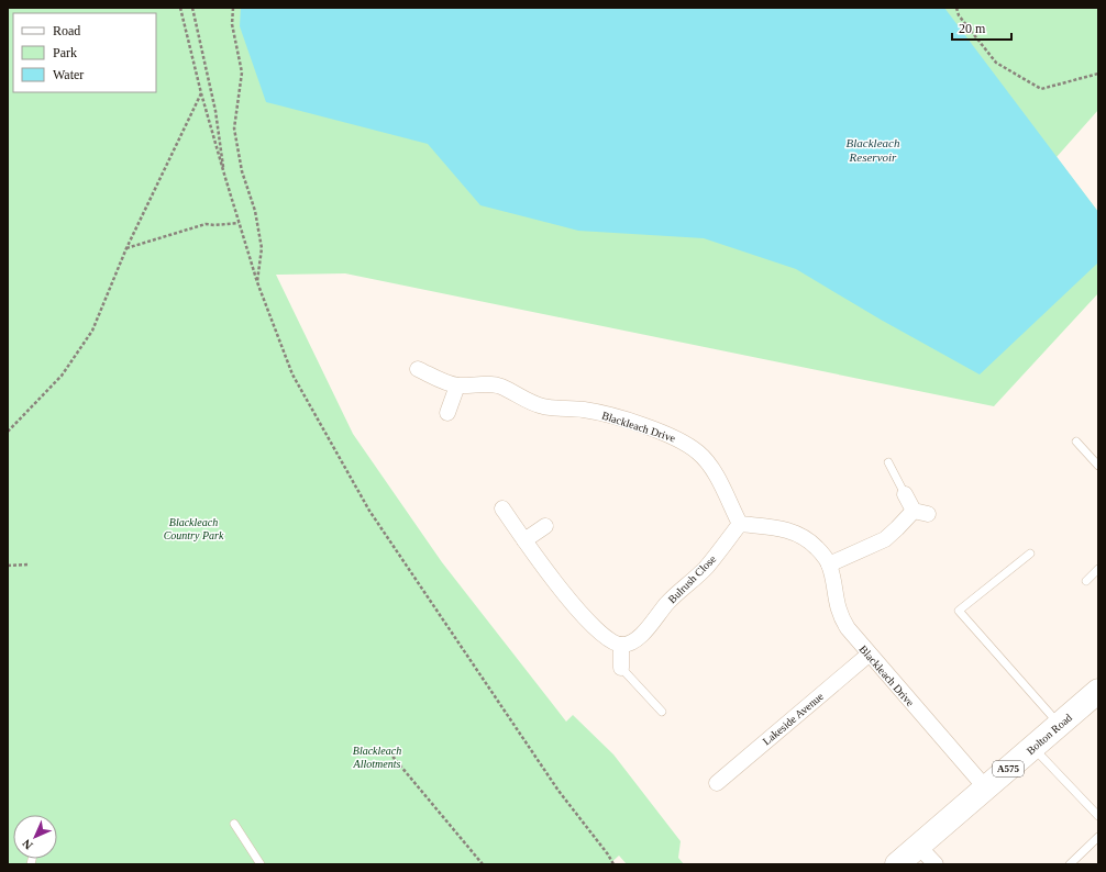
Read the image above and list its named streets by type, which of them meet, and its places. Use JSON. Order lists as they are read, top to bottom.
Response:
{
  "streets": {
    "main road": ["Bolton Road", "A575"],
    "street": ["Blackleach Drive", "Bulrush Close", "Lakeside Avenue"]
  },
  "crossings": [
    ["Blackleach Drive", "Bulrush Close"],
    ["Blackleach Drive", "Lakeside Avenue"],
    ["Blackleach Drive", "Bolton Road"],
    ["Bolton Road", "A575"]
  ],
  "water": ["Blackleach Reservoir"],
  "parks": ["Blackleach Country Park", "Blackleach Allotments"],
  "legend": ["Road", "Park", "Water"],
  "scale_bar": "20 m",
  "north": "bottom left"
}
